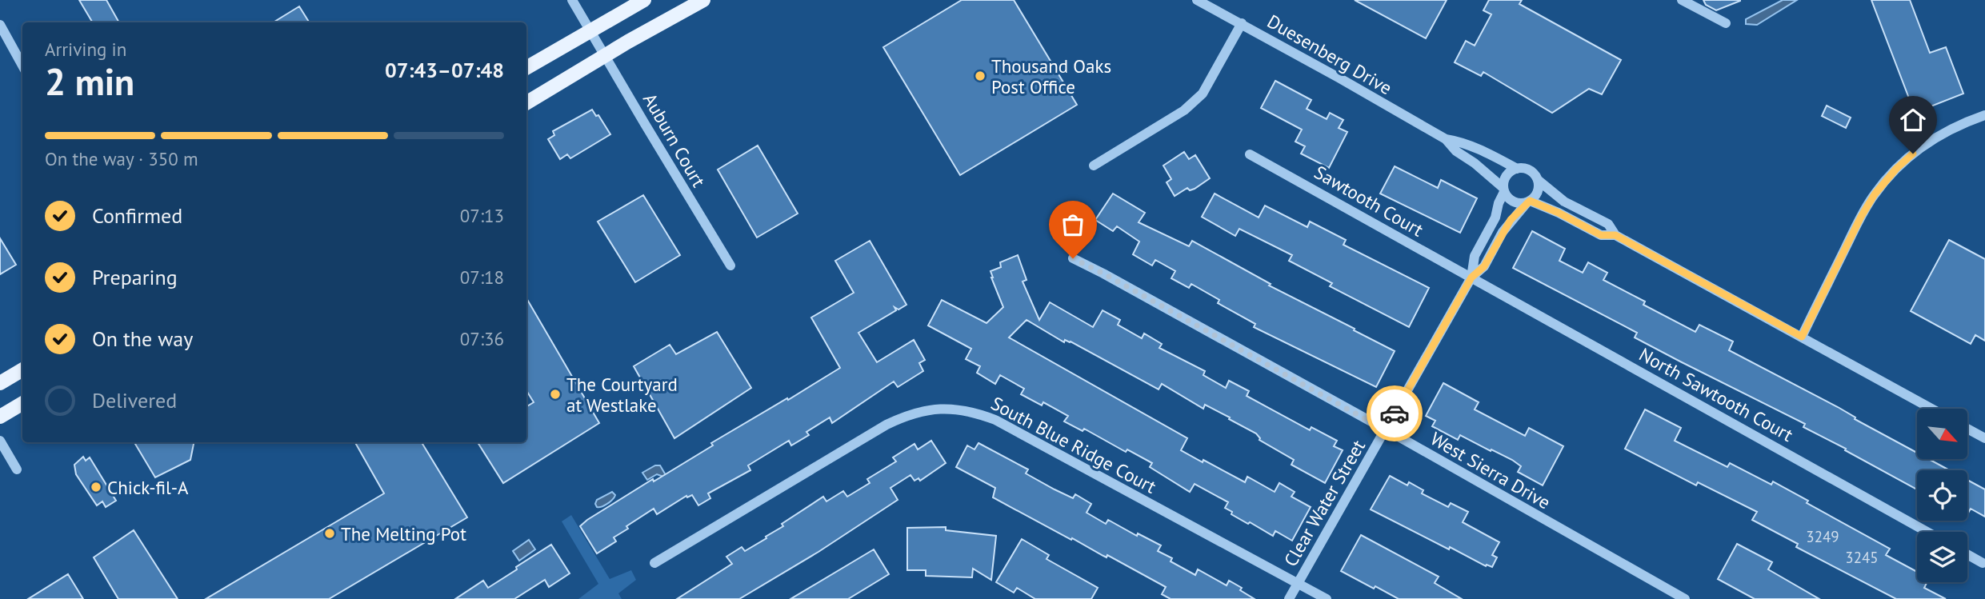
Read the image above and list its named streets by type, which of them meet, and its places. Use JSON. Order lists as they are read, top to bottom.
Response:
{
  "streets": {
    "street": [
      "Duesenberg Drive",
      "Auburn Court",
      "Sawtooth Court",
      "North Sawtooth Court",
      "South Blue Ridge Court",
      "West Sierra Drive",
      "Clear Water Street"
    ]
  },
  "crossings": [
    ["Duesenberg Drive", "Clear Water Street"],
    ["Sawtooth Court", "North Sawtooth Court"],
    ["Sawtooth Court", "Clear Water Street"],
    ["North Sawtooth Court", "Clear Water Street"],
    ["South Blue Ridge Court", "Clear Water Street"],
    ["West Sierra Drive", "Clear Water Street"]
  ],
  "places": [
    "Thousand Oaks Post Office",
    "The Courtyard at Westlake",
    "Chick-fil-A",
    "The Melting Pot"
  ],
  "house_numbers": ["3249", "3245"],
  "north": "bottom right",
  "page": {
    "heading": ["2 min", "Arriving in", "07:43–07:48"],
    "bar": "On the way · 350 m",
    "list": [
      ["Confirmed", "07:13"],
      ["Preparing", "07:18"],
      ["On the way", "07:36"],
      "Delivered"
    ]
  }
}
